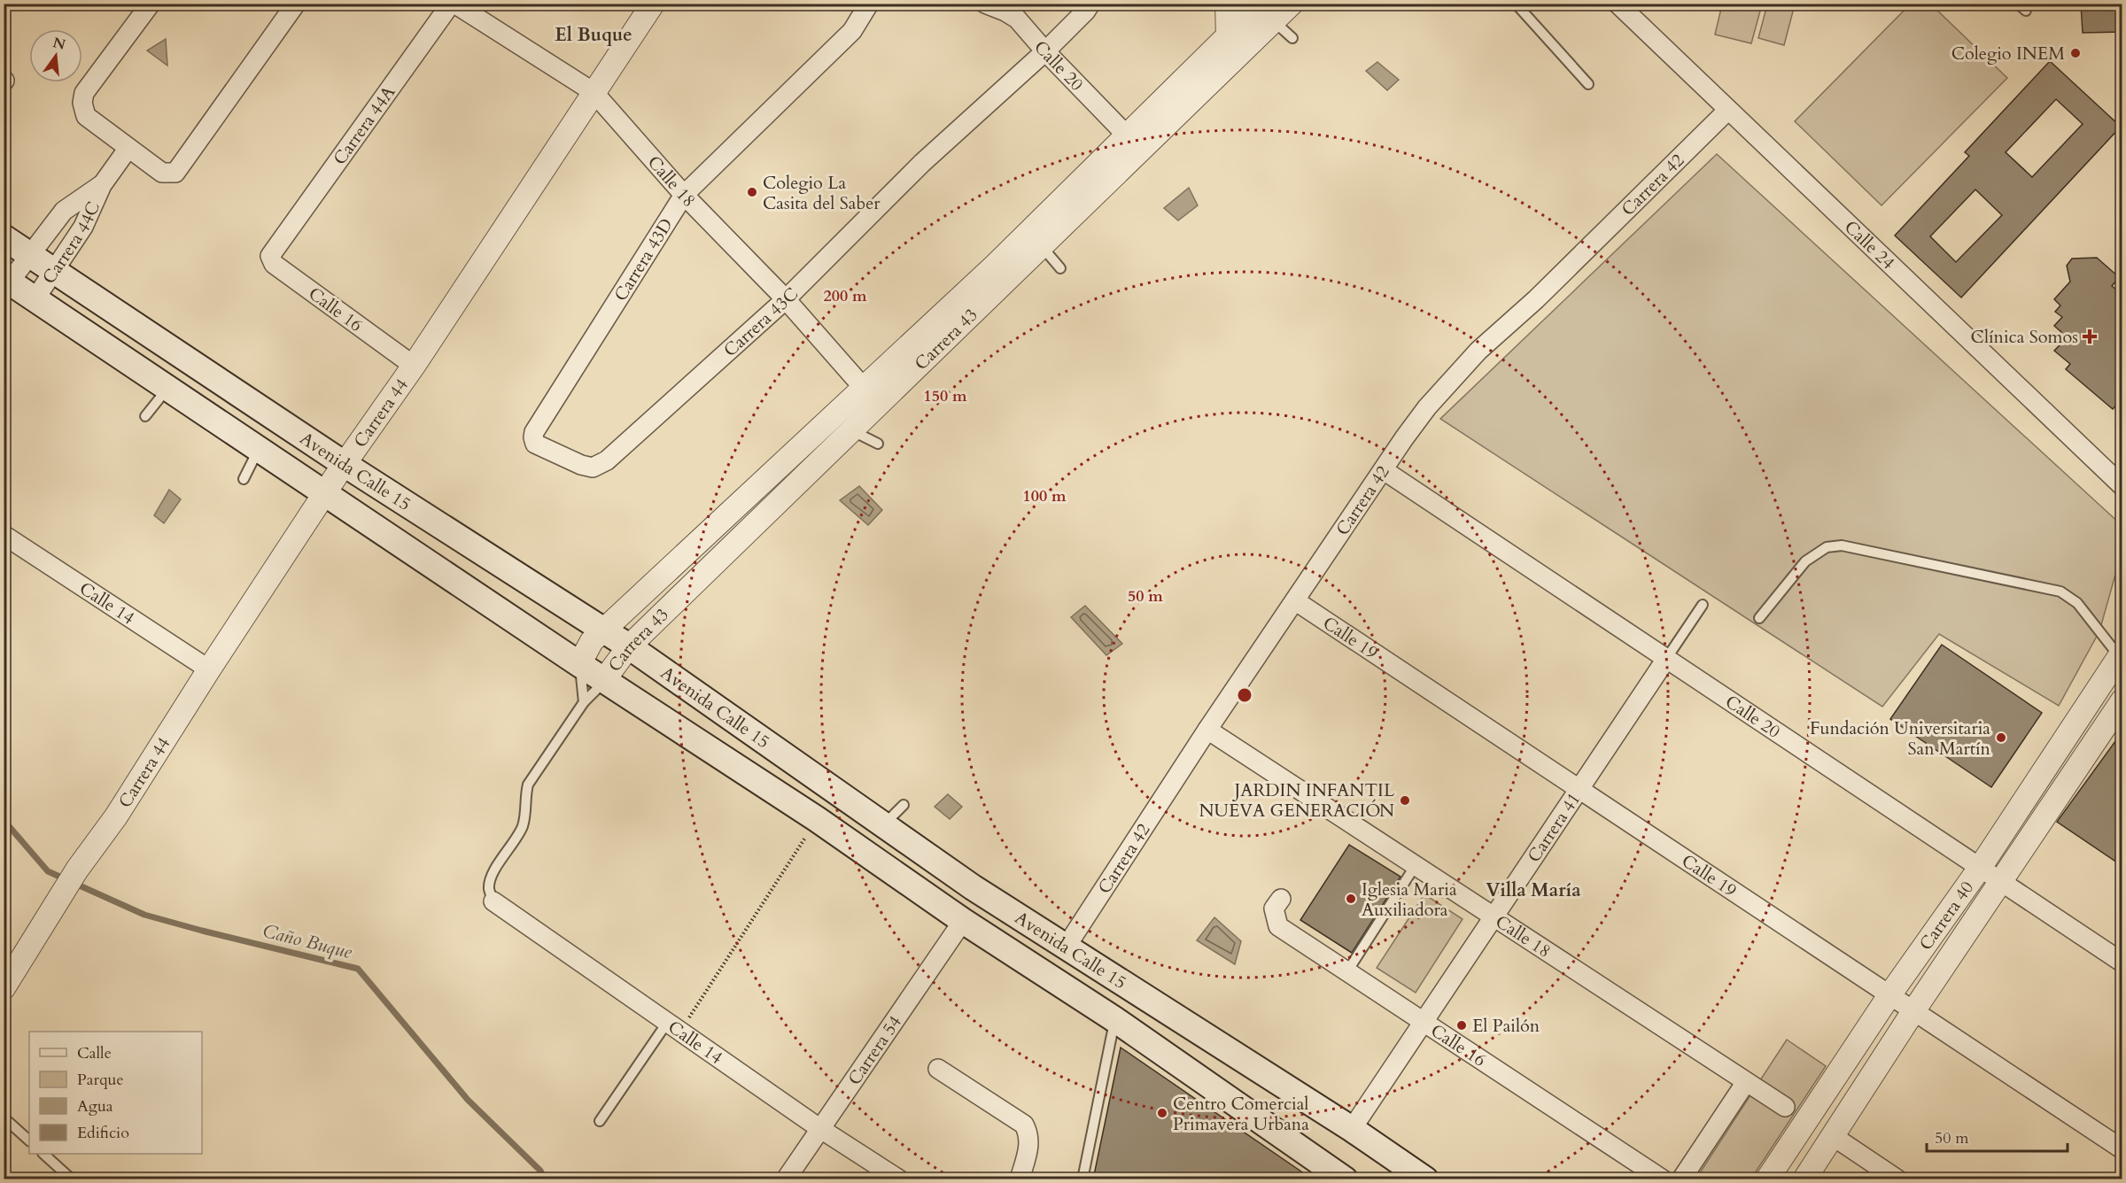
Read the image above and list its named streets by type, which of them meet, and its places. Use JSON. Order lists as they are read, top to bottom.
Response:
{
  "streets": {
    "main road": ["Avenida Calle 15"],
    "street": [
      "Calle 20",
      "Carrera 44A",
      "Calle 18",
      "Carrera 42",
      "Carrera 44C",
      "Calle 24",
      "Carrera 43D",
      "Calle 16",
      "Carrera 43C",
      "Carrera 43",
      "Carrera 44",
      "Calle 14",
      "Calle 19",
      "Carrera 41",
      "Carrera 40",
      "Carrera 54"
    ]
  },
  "crossings": [
    ["Calle 20", "Carrera 42"],
    ["Calle 20", "Carrera 43C"],
    ["Calle 20", "Carrera 43"],
    ["Calle 20", "Carrera 41"],
    ["Calle 20", "Carrera 40"],
    ["Carrera 44A", "Calle 18"],
    ["Carrera 44A", "Calle 16"],
    ["Calle 18", "Carrera 42"],
    ["Calle 18", "Carrera 43D"],
    ["Calle 18", "Carrera 43C"],
    ["Calle 18", "Carrera 43"],
    ["Calle 18", "Carrera 44"],
    ["Calle 18", "Carrera 41"],
    ["Carrera 42", "Calle 24"],
    ["Carrera 42", "Avenida Calle 15"],
    ["Carrera 42", "Calle 19"],
    ["Carrera 44C", "Avenida Calle 15"],
    ["Carrera 43D", "Carrera 43C"],
    ["Calle 16", "Carrera 44"],
    ["Calle 16", "Carrera 41"],
    ["Carrera 43", "Avenida Calle 15"],
    ["Carrera 43", "Calle 14"],
    ["Carrera 44", "Avenida Calle 15"],
    ["Carrera 44", "Calle 14"],
    ["Avenida Calle 15", "Carrera 41"],
    ["Avenida Calle 15", "Carrera 54"],
    ["Calle 14", "Carrera 54"],
    ["Calle 19", "Carrera 41"],
    ["Calle 19", "Carrera 40"]
  ],
  "districts": ["El Buque", "Villa María"],
  "water": ["Caño Buque"],
  "places": {
    "other": [
      "Colegio INEM",
      "Colegio La Casita del Saber",
      "Fundación Universitaria San Martín",
      "JARDIN INFANTIL NUEVA GENERACIÓN",
      "Iglesia Maria Auxiliadora",
      "El Pailón",
      "Centro Comercial Primavera Urbana"
    ],
    "health": ["Clínica Somos"]
  },
  "legend": [
    "Calle",
    "Parque",
    "Agua",
    "Edificio"
  ],
  "scale_bar": "50 m",
  "north": "top",
  "rings": [
    "200 m",
    "150 m",
    "100 m",
    "50 m"
  ]
}
